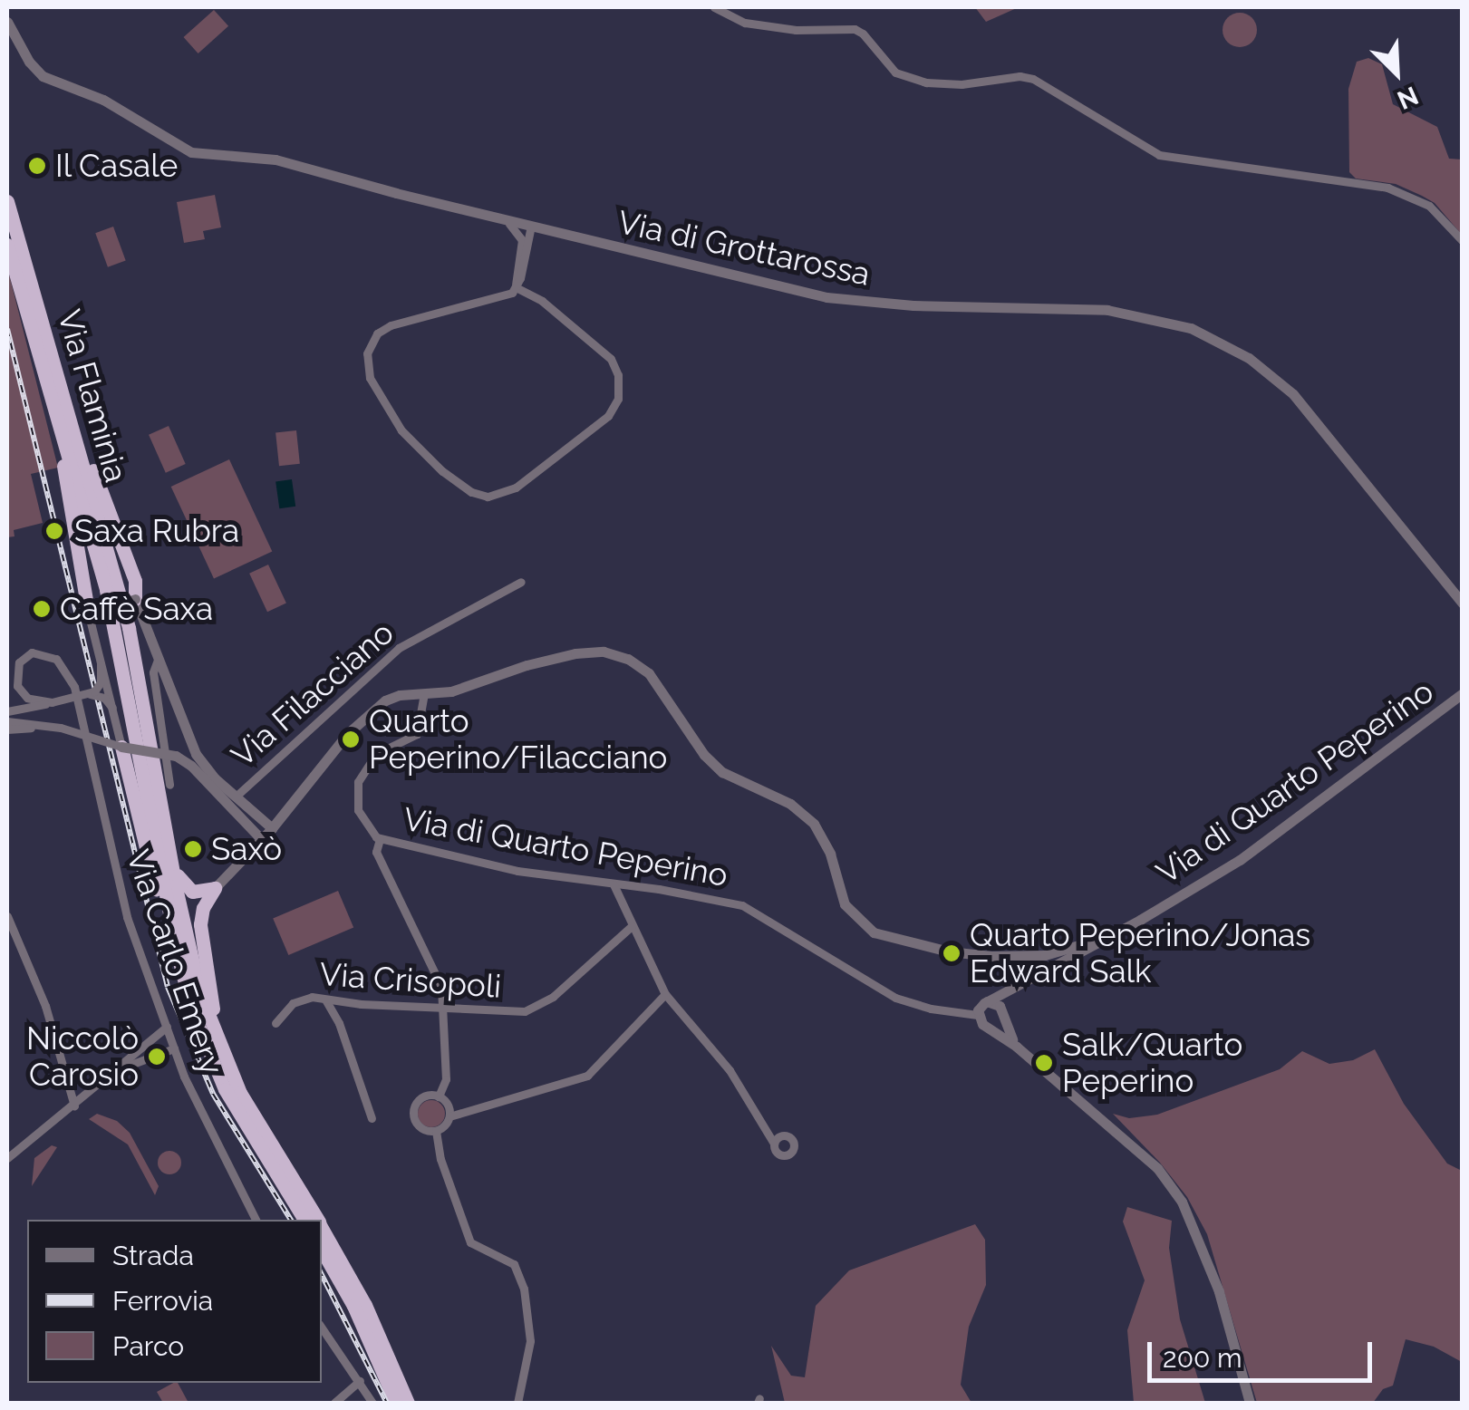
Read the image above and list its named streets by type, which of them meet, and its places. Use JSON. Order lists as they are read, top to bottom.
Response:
{
  "streets": {
    "highway": ["Via Flaminia"],
    "street": [
      "Via di Grottarossa",
      "Via Filacciano",
      "Via di Quarto Peperino",
      "Via Carlo Emery",
      "Via Crisopoli"
    ]
  },
  "places": [
    "Il Casale",
    "Saxa Rubra",
    "Caffè Saxa",
    "Quarto Peperino/Filacciano",
    "Saxò",
    "Quarto Peperino/Jonas Edward Salk",
    "Niccolò Carosio",
    "Salk/Quarto Peperino"
  ],
  "legend": ["Strada", "Ferrovia", "Parco"],
  "scale_bar": "200 m",
  "north": "bottom right"
}
